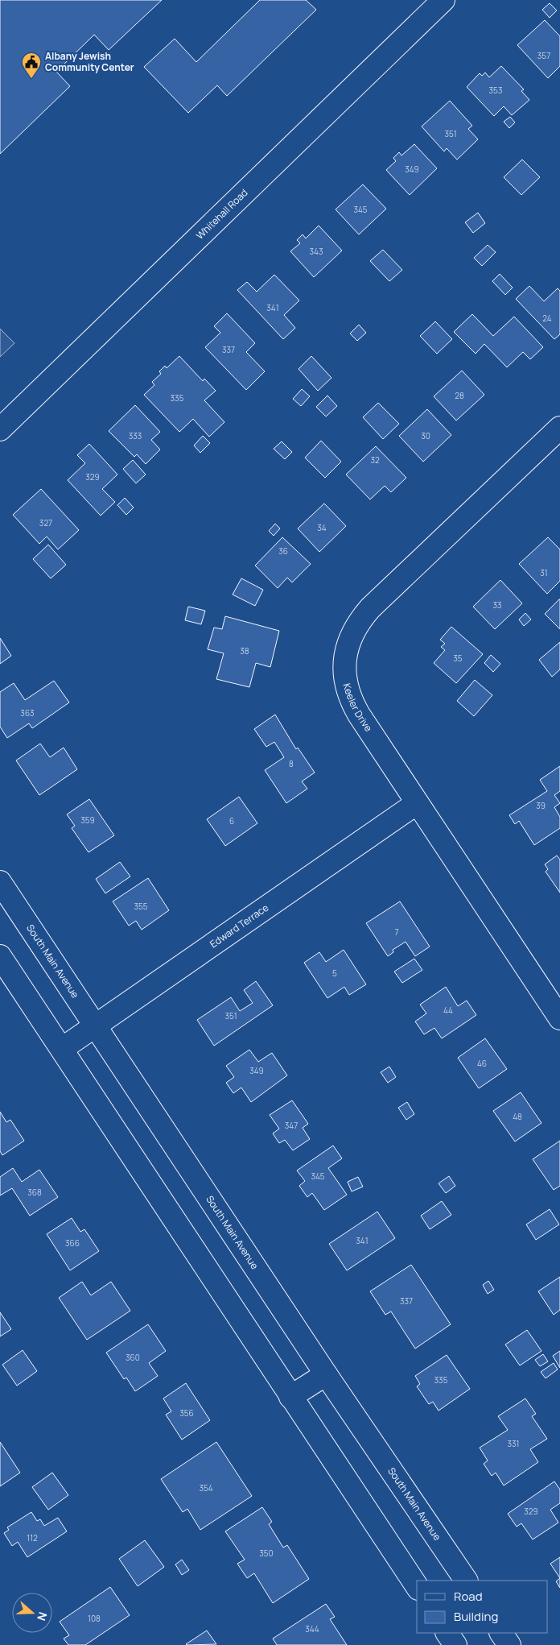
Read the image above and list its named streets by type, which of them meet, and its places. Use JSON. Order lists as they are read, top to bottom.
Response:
{
  "streets": {
    "street": [
      "Whitehall Road",
      "Keeler Drive",
      "Edward Terrace",
      "South Main Avenue"
    ]
  },
  "crossings": [
    ["Keeler Drive", "Edward Terrace"],
    ["Edward Terrace", "South Main Avenue"]
  ],
  "places": {
    "public building": ["Albany Jewish Community Center"]
  },
  "house_numbers": [
    "357",
    "353",
    "351",
    "349",
    "345",
    "343",
    "341",
    "24",
    "337",
    "28",
    "335",
    "333",
    "30",
    "32",
    "329",
    "327",
    "34",
    "36",
    "31",
    "33",
    "38",
    "35",
    "363",
    "8",
    "39",
    "359",
    "6",
    "355",
    "7",
    "5",
    "44",
    "351",
    "46",
    "349",
    "48",
    "347",
    "345",
    "368",
    "341",
    "366",
    "337",
    "360",
    "335",
    "356",
    "331",
    "354",
    "329",
    "112",
    "350",
    "108",
    "344"
  ],
  "legend": ["Road", "Building"],
  "north": "right"
}
